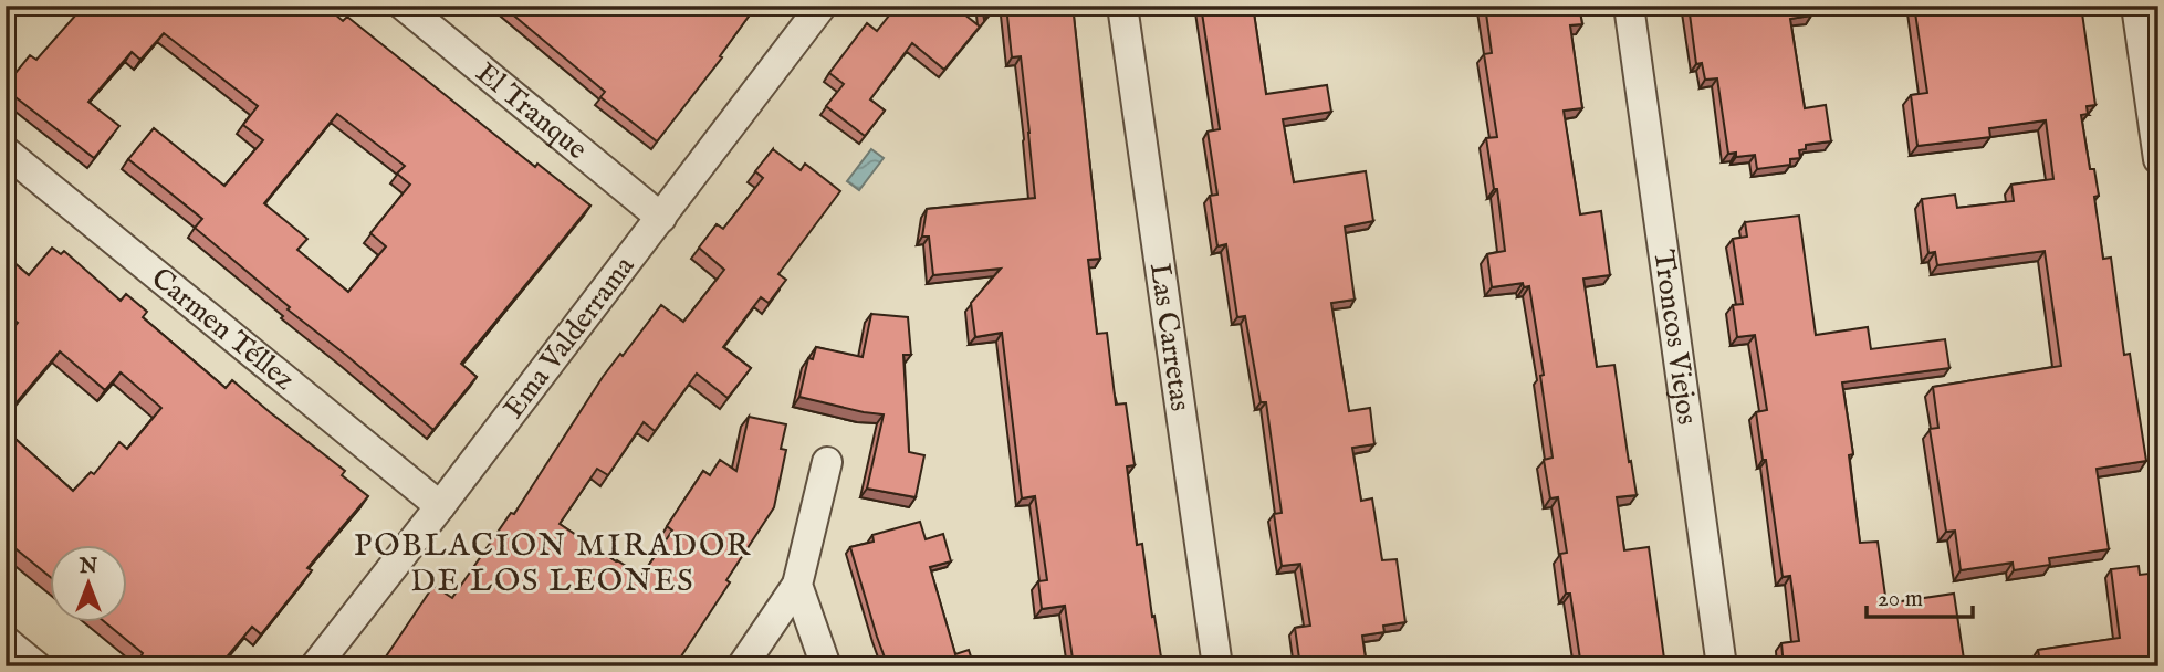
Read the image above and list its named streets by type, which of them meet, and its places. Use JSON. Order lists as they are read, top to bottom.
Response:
{
  "streets": {
    "street": [
      "El Tranque",
      "Carmen Téllez",
      "Las Carretas",
      "Troncos Viejos",
      "Ema Valderrama"
    ]
  },
  "crossings": [
    ["El Tranque", "Ema Valderrama"],
    ["Carmen Téllez", "Ema Valderrama"]
  ],
  "districts": ["POBLACION MIRADOR DE LOS LEONES"],
  "scale_bar": "20 m",
  "north": "top"
}
